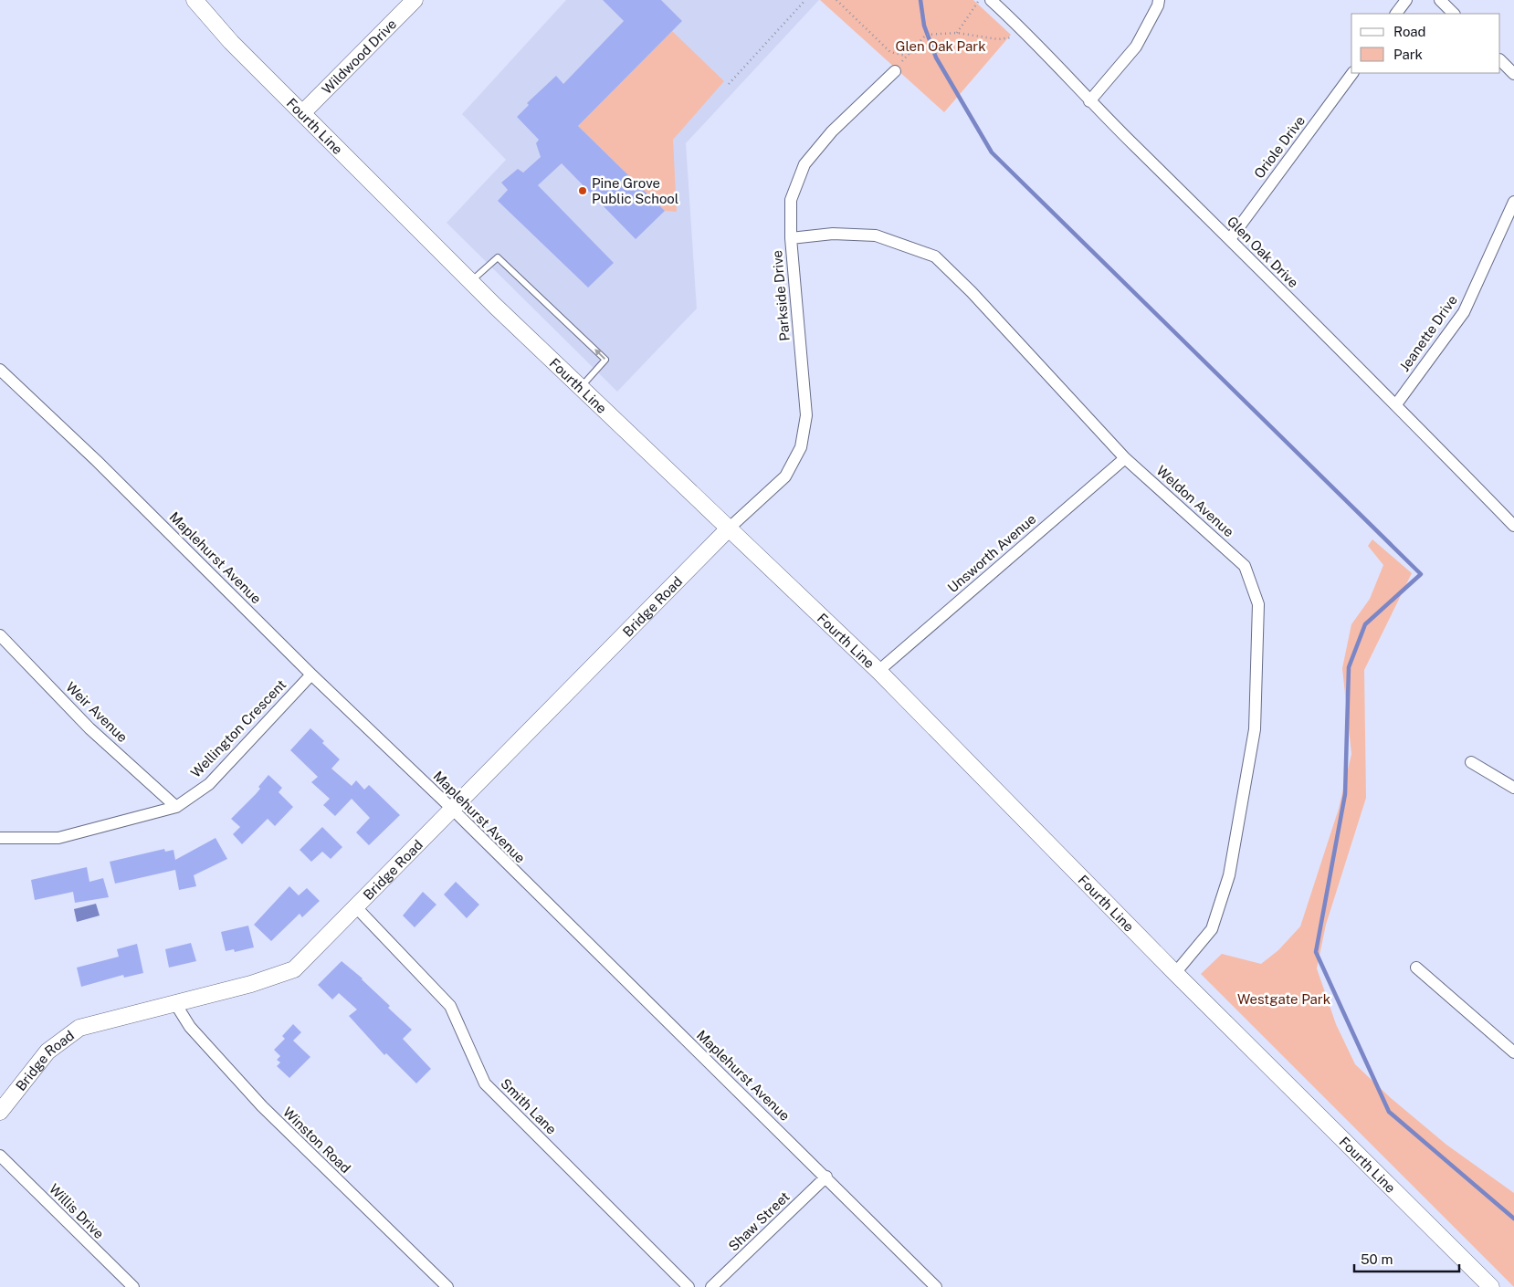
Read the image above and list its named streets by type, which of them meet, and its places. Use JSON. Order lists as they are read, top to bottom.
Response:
{
  "streets": {
    "street": [
      "Wildwood Drive",
      "Fourth Line",
      "Oriole Drive",
      "Glen Oak Drive",
      "Parkside Drive",
      "Jeanette Drive",
      "Weldon Avenue",
      "Unsworth Avenue",
      "Maplehurst Avenue",
      "Bridge Road",
      "Weir Avenue",
      "Wellington Crescent",
      "Smith Lane",
      "Winston Road",
      "Willis Drive",
      "Shaw Street"
    ]
  },
  "crossings": [
    ["Wildwood Drive", "Fourth Line"],
    ["Fourth Line", "Parkside Drive"],
    ["Fourth Line", "Weldon Avenue"],
    ["Fourth Line", "Unsworth Avenue"],
    ["Fourth Line", "Bridge Road"],
    ["Oriole Drive", "Glen Oak Drive"],
    ["Glen Oak Drive", "Jeanette Drive"],
    ["Parkside Drive", "Weldon Avenue"],
    ["Parkside Drive", "Bridge Road"],
    ["Weldon Avenue", "Unsworth Avenue"],
    ["Maplehurst Avenue", "Bridge Road"],
    ["Maplehurst Avenue", "Wellington Crescent"],
    ["Maplehurst Avenue", "Shaw Street"],
    ["Bridge Road", "Smith Lane"],
    ["Bridge Road", "Winston Road"],
    ["Weir Avenue", "Wellington Crescent"]
  ],
  "parks": ["Glen Oak Park", "Westgate Park"],
  "places": ["Pine Grove Public School"],
  "legend": ["Road", "Park"],
  "scale_bar": "50 m"
}
